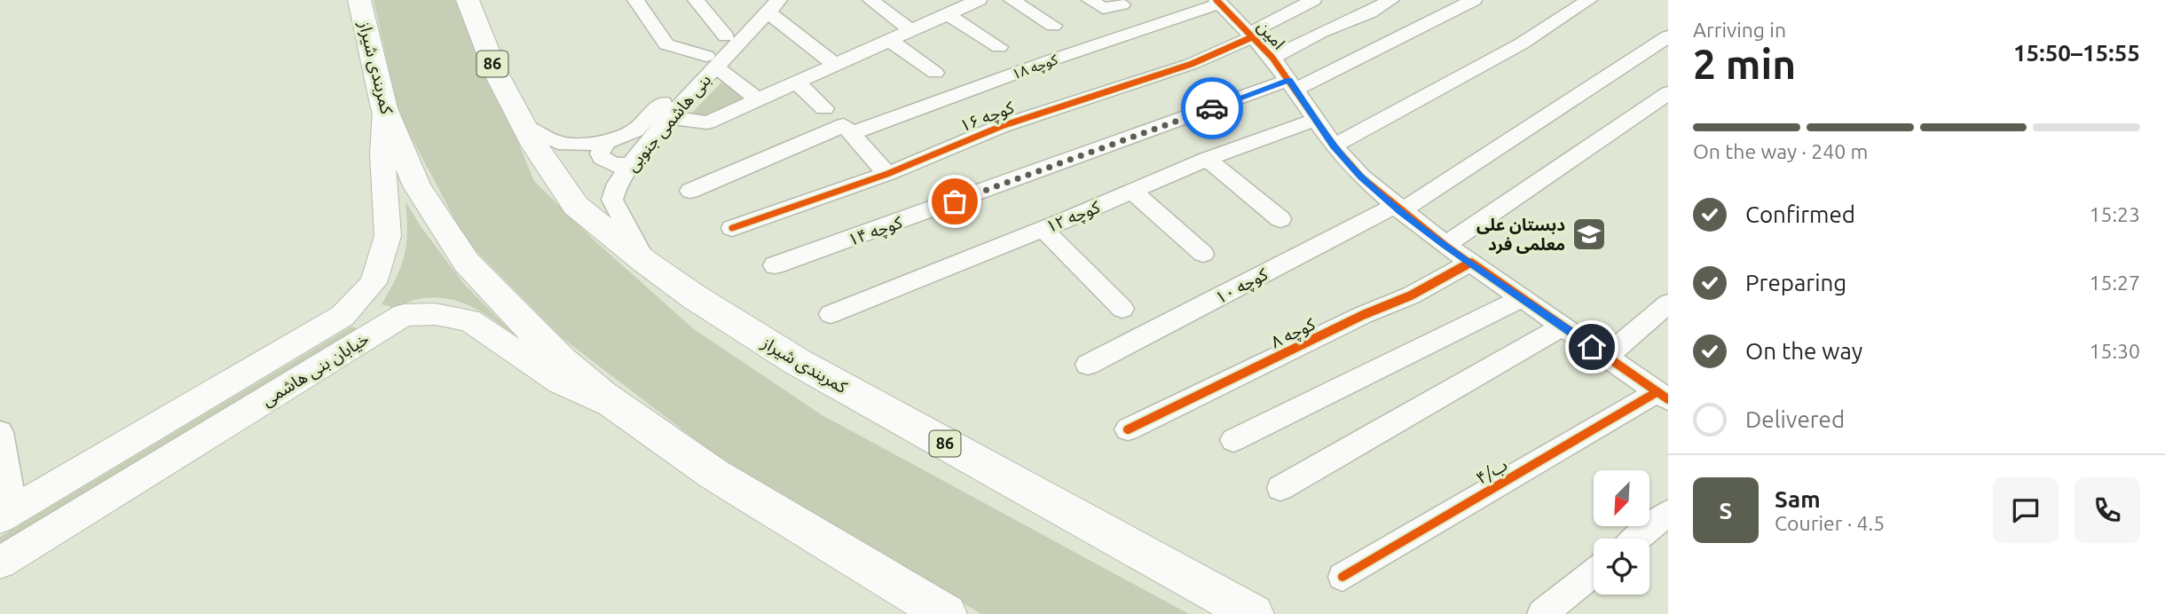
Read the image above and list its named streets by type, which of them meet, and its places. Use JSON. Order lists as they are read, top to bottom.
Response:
{
  "streets": {
    "highway": ["86", "کمربندی شیراز"],
    "main road": ["خیابان بنی هاشمی"],
    "street": [
      "امین",
      "کوچه ۱۸",
      "کوچه ۱۶",
      "بنی هاشمی جنوبی",
      "کوچه ۱۲",
      "کوچه ۱۴",
      "کوچه ۱۰",
      "کوچه ۸",
      "۴/ب"
    ]
  },
  "crossings": [
    ["امین", "کوچه ۱۸"],
    ["امین", "کوچه ۱۶"],
    ["امین", "کوچه ۱۲"],
    ["امین", "کوچه ۱۴"],
    ["امین", "کوچه ۱۰"],
    ["امین", "کوچه ۸"],
    ["امین", "۴/ب"],
    ["کمربندی شیراز", "بنی هاشمی جنوبی"],
    ["کمربندی شیراز", "خیابان بنی هاشمی"]
  ],
  "places": {
    "school or university": ["دبستان علی معلمی فرد"]
  },
  "north": "bottom left",
  "page": {
    "heading": ["2 min", "Arriving in", "15:50–15:55"],
    "panel": ["Sam", "Courier · 4.5"],
    "bar": "On the way · 240 m",
    "list": [
      ["Confirmed", "15:23"],
      ["Preparing", "15:27"],
      ["On the way", "15:30"],
      "Delivered"
    ],
    "round": "S"
  }
}
